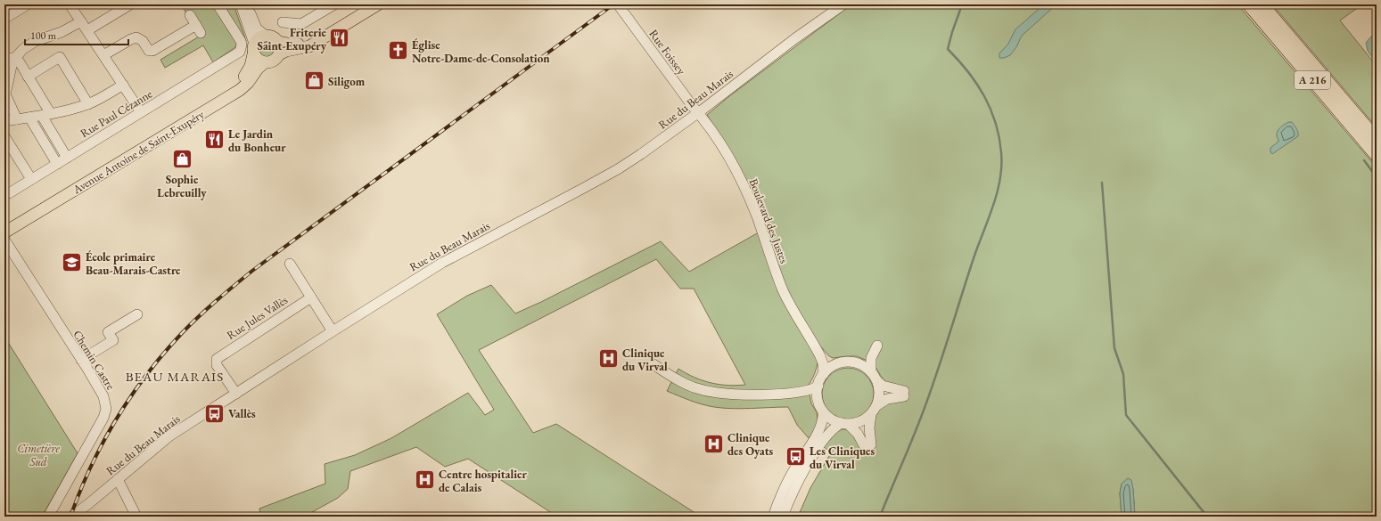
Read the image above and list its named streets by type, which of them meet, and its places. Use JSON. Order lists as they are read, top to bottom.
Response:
{
  "streets": {
    "highway": ["A 216"],
    "main road": ["Avenue Antoine de Saint-Exupéry"],
    "street": [
      "Rue Foissey",
      "Rue du Beau Marais",
      "Rue Paul Cézanne",
      "Boulevard des Justes",
      "Rue Jules Vallès",
      "Chemin Castre"
    ]
  },
  "crossings": [
    ["Rue Foissey", "Rue du Beau Marais"],
    ["Rue Foissey", "Boulevard des Justes"],
    ["Rue du Beau Marais", "Boulevard des Justes"],
    ["Rue du Beau Marais", "Rue Jules Vallès"]
  ],
  "districts": ["BEAU MARAIS"],
  "parks": ["Cimetière Sud"],
  "places": {
    "restaurant": ["Friterie Saint-Exupéry", "Le Jardin du Bonheur"],
    "church": ["Église Notre-Dame-de-Consolation"],
    "shop": ["Siligom", "Sophie Lebreuilly"],
    "school or university": ["École primaire Beau-Marais-Castre"],
    "hospital": ["Clinique du Virval", "Clinique des Oyats", "Centre hospitalier de Calais"],
    "bus stop": ["Vallès", "Les Cliniques du Virval"]
  },
  "scale_bar": "100 m"
}
